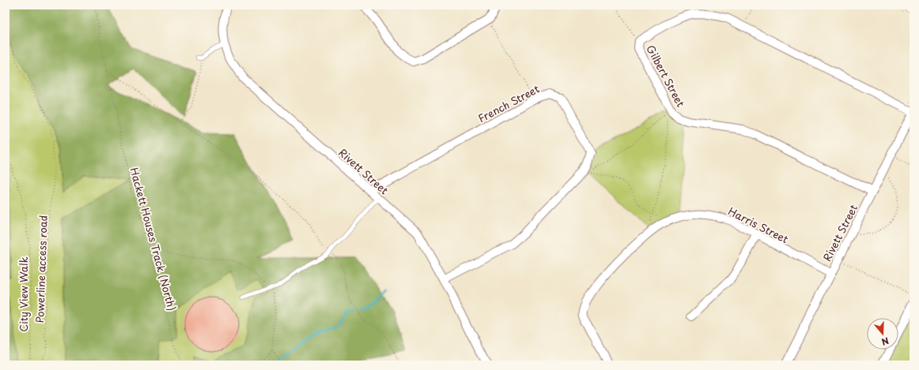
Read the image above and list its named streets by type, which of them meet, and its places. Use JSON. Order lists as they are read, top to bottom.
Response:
{
  "streets": {
    "street": [
      "Gilbert Street",
      "French Street",
      "Rivett Street",
      "Harris Street"
    ],
    "path": ["Hackett Houses Track (North)", "Powerline access road", "City View Walk"]
  },
  "crossings": [
    ["Gilbert Street", "Rivett Street"],
    ["French Street", "Rivett Street"],
    ["Rivett Street", "Harris Street"]
  ],
  "north": "bottom"
}
